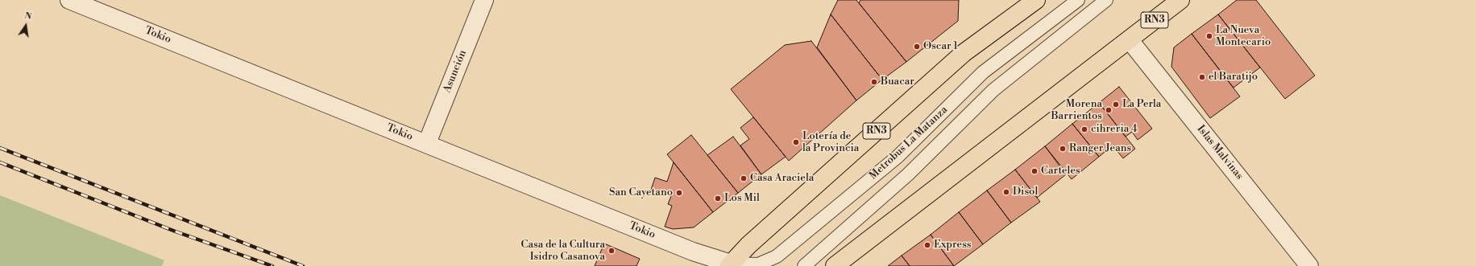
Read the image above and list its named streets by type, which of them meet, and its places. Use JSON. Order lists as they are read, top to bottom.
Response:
{
  "streets": {
    "highway": ["RN3"],
    "street": ["Tokio", "Asunción", "Islas Malvinas"],
    "lane": ["Metrobus La Matanza"]
  },
  "crossings": [
    ["RN3", "Tokio"],
    ["RN3", "Metrobus La Matanza"],
    ["RN3", "Islas Malvinas"],
    ["Tokio", "Asunción"],
    ["Tokio", "Metrobus La Matanza"]
  ],
  "places": [
    "La Nueva Montecario",
    "Oscar 1",
    "el Baratijo",
    "Buacar",
    "La Perla",
    "Morena Barrientos",
    "cihreria 4",
    "Lotería de la Provincia",
    "Ranger Jeans",
    "Carteles",
    "Casa Araciela",
    "Disol",
    "San Cayetano",
    "Los Mil",
    "Express",
    "Casa de la Cultura Isidro Casanova"
  ],
  "north": "top"
}
